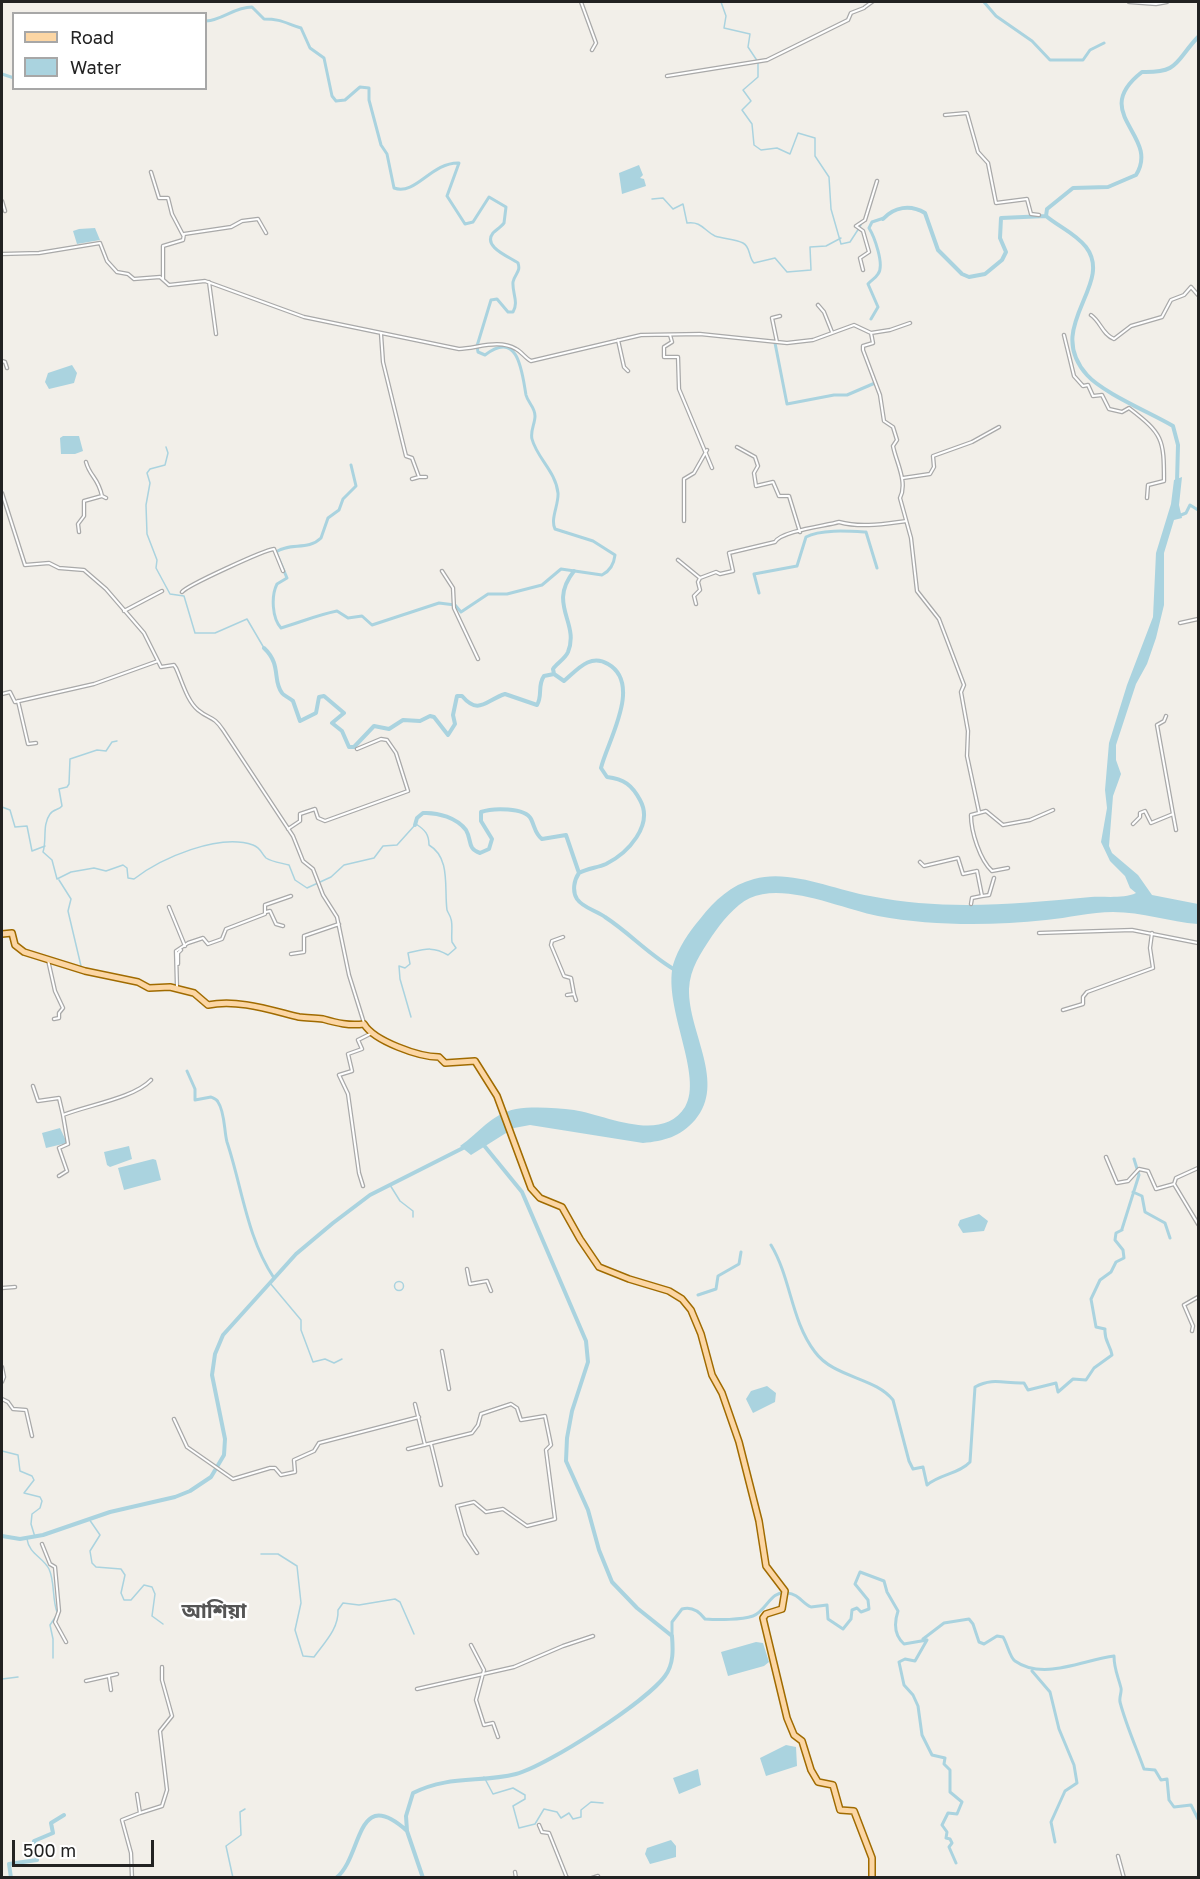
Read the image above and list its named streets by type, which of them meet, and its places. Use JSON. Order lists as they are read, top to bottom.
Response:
{
  "districts": ["আশিয়া"],
  "legend": ["Road", "Water"],
  "scale_bar": "500 m"
}
